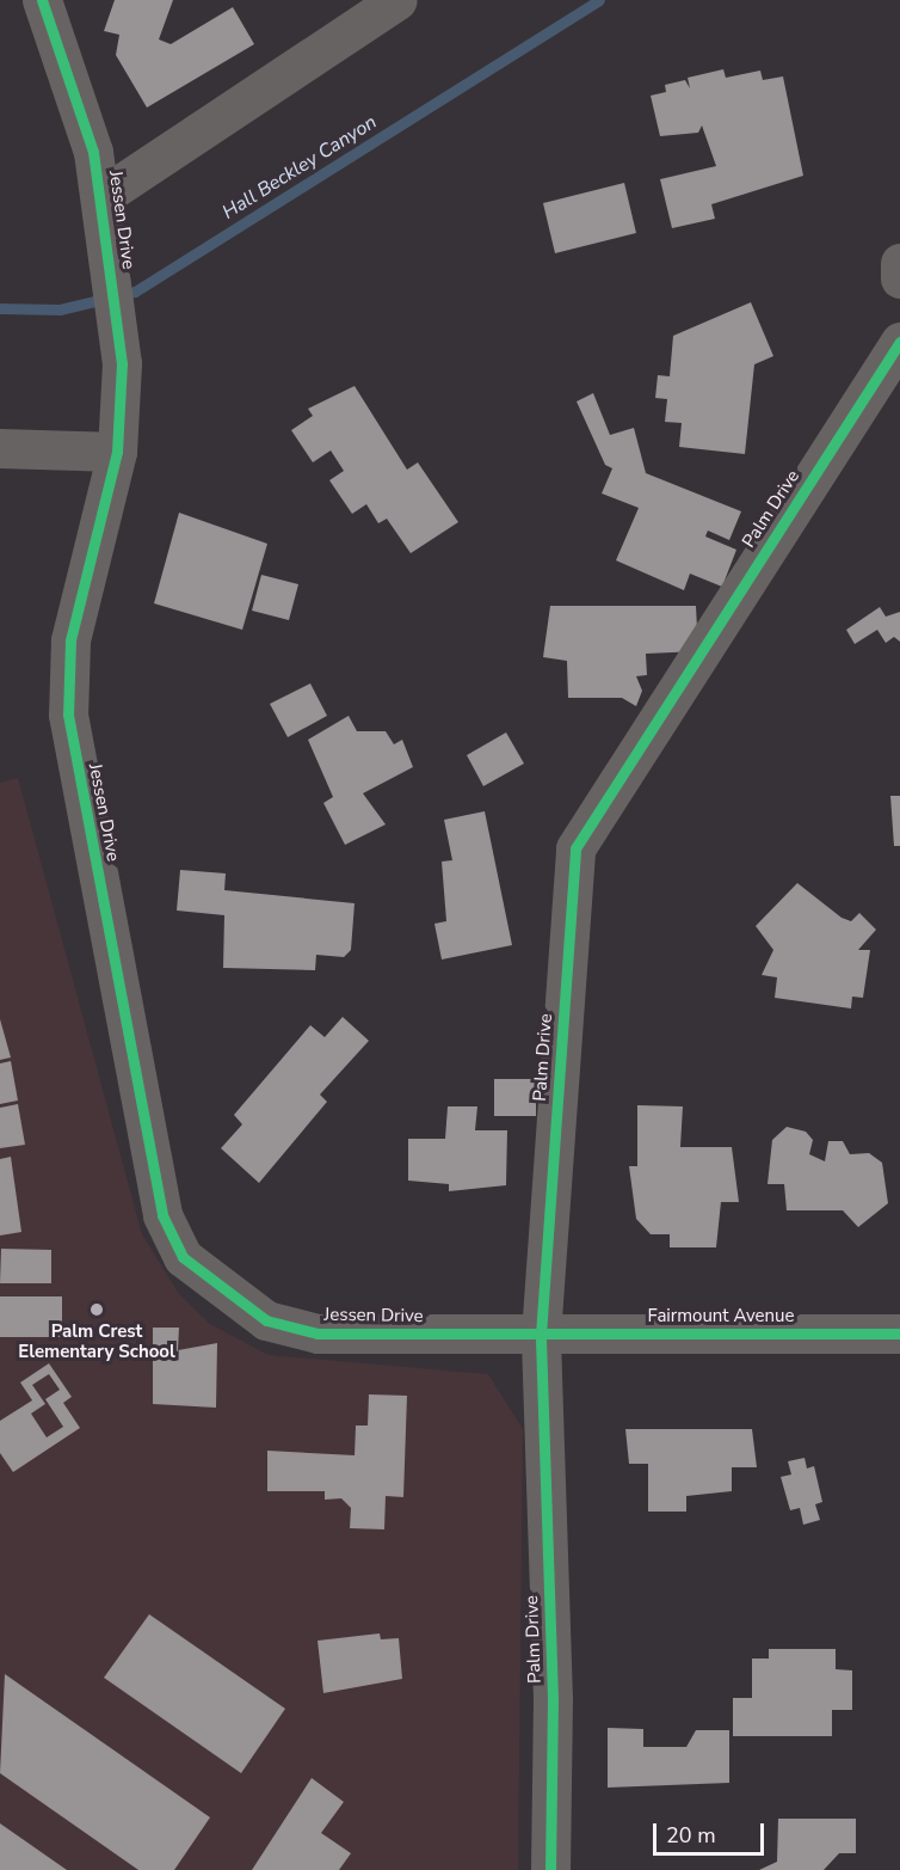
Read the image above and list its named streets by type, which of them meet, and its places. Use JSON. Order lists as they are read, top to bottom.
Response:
{
  "streets": {
    "street": ["Jessen Drive", "Palm Drive", "Fairmount Avenue"]
  },
  "crossings": [
    ["Jessen Drive", "Palm Drive"],
    ["Jessen Drive", "Fairmount Avenue"],
    ["Palm Drive", "Fairmount Avenue"]
  ],
  "water": ["Hall Beckley Canyon"],
  "places": ["Palm Crest Elementary School"],
  "scale_bar": "20 m"
}
